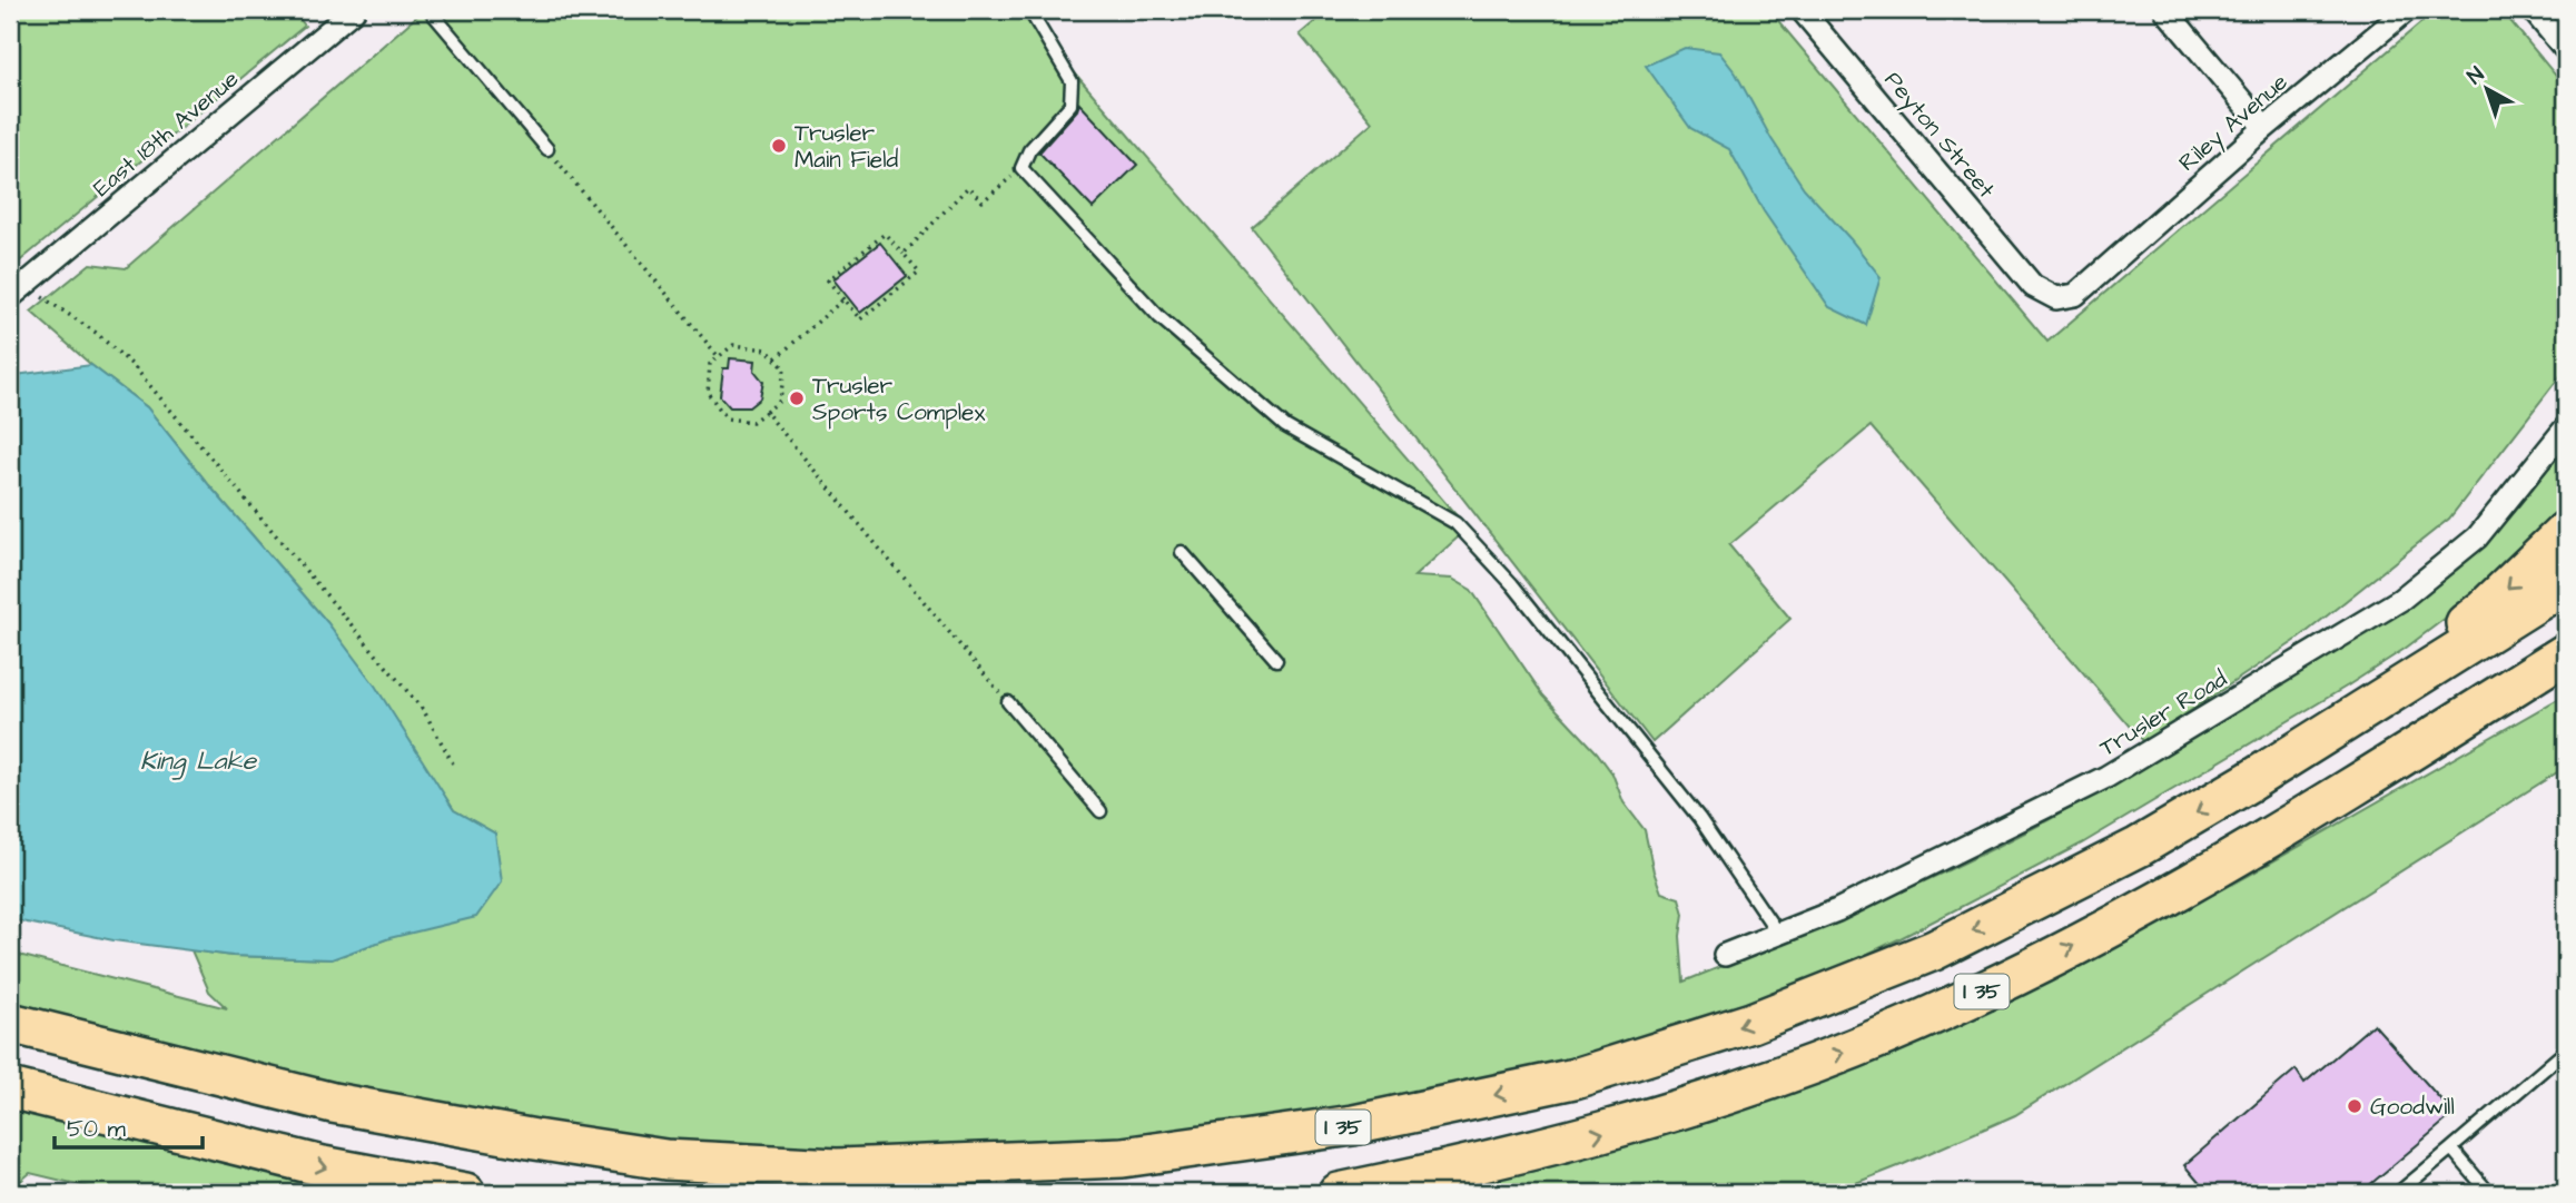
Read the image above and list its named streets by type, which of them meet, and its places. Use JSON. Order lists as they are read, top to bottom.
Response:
{
  "streets": {
    "highway": ["I 35"],
    "street": [
      "Riley Avenue",
      "East 18th Avenue",
      "Peyton Street",
      "Trusler Road"
    ]
  },
  "crossings": [
    ["Riley Avenue", "Peyton Street"]
  ],
  "water": ["King Lake"],
  "places": ["Trusler Main Field", "Trusler Sports Complex", "Goodwill"],
  "scale_bar": "50 m",
  "north": "top left"
}
